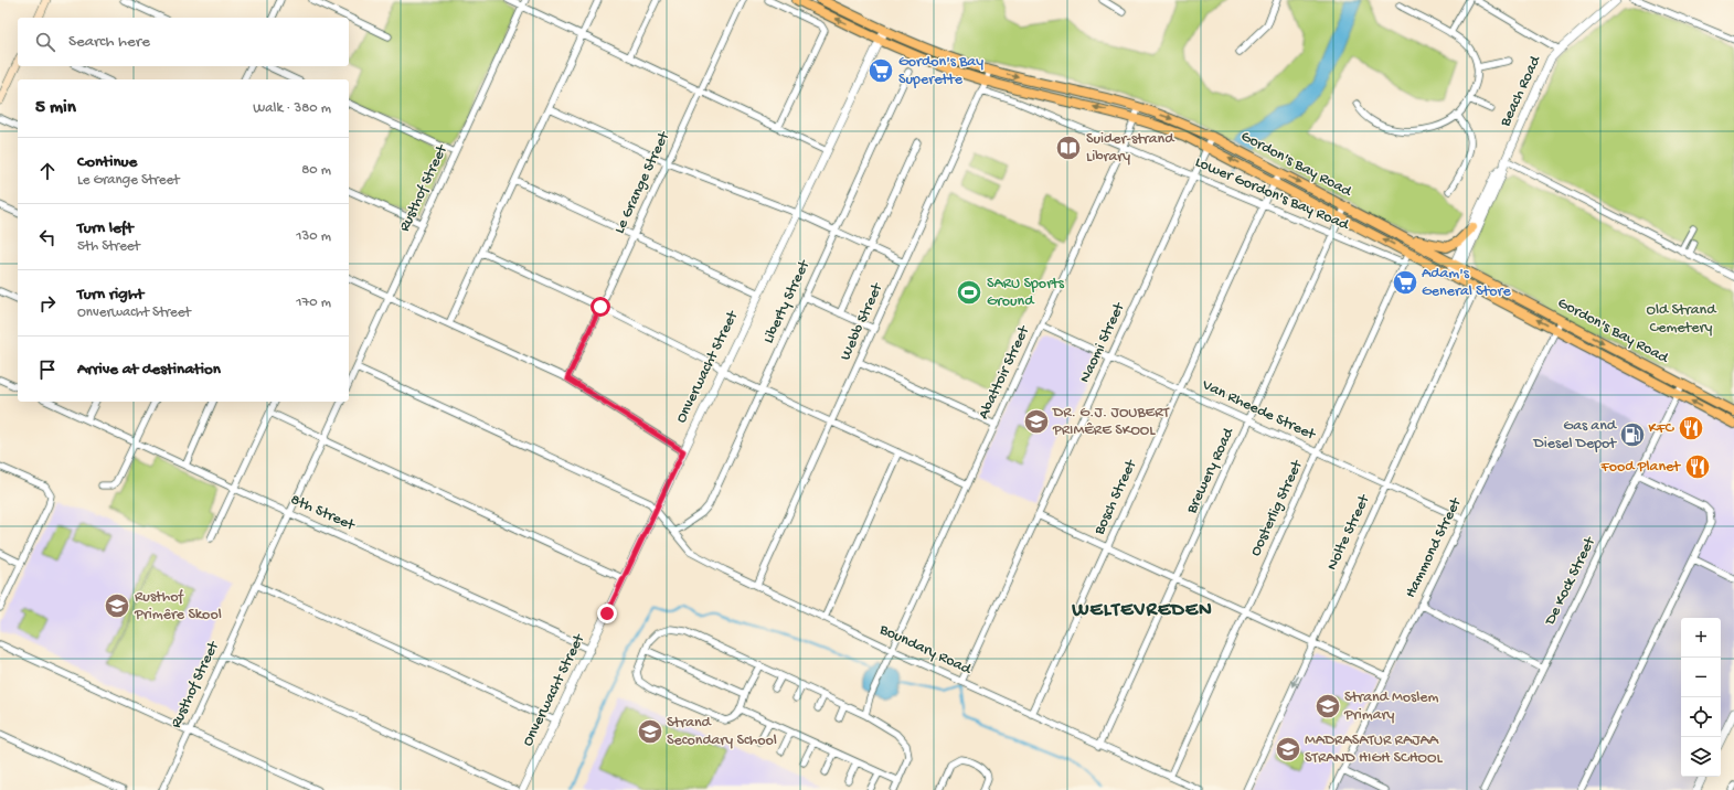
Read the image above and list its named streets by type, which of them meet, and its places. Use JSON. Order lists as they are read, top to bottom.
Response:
{
  "streets": {
    "main road": ["Gordon's Bay Road"],
    "street": [
      "Beach Road",
      "Le Grange Street",
      "Rusthof Street",
      "Lower Gordon's Bay Road",
      "Liberty Street",
      "Webb Street",
      "Naomi Street",
      "Onverwacht Street",
      "Abattoir Street",
      "Van Rheede Street",
      "Brewery Road",
      "Bosch Street",
      "Oosterlig Street",
      "8th Street",
      "Nolte Street",
      "Hammond Street",
      "De Kock Street",
      "Boundary Road"
    ]
  },
  "crossings": [
    ["Beach Road", "Gordon's Bay Road"],
    ["Gordon's Bay Road", "Webb Street"],
    ["Gordon's Bay Road", "Naomi Street"],
    ["Gordon's Bay Road", "Onverwacht Street"],
    ["Gordon's Bay Road", "Abattoir Street"],
    ["Gordon's Bay Road", "Brewery Road"],
    ["Gordon's Bay Road", "Bosch Street"],
    ["Gordon's Bay Road", "Oosterlig Street"],
    ["Gordon's Bay Road", "Nolte Street"],
    ["Gordon's Bay Road", "Hammond Street"],
    ["Gordon's Bay Road", "De Kock Street"],
    ["Rusthof Street", "8th Street"],
    ["Rusthof Street", "Boundary Road"],
    ["Lower Gordon's Bay Road", "Webb Street"],
    ["Lower Gordon's Bay Road", "Naomi Street"],
    ["Lower Gordon's Bay Road", "Abattoir Street"],
    ["Lower Gordon's Bay Road", "Brewery Road"],
    ["Lower Gordon's Bay Road", "Bosch Street"],
    ["Lower Gordon's Bay Road", "Oosterlig Street"],
    ["Liberty Street", "Boundary Road"],
    ["Webb Street", "Boundary Road"],
    ["Naomi Street", "Van Rheede Street"],
    ["Naomi Street", "Boundary Road"],
    ["Onverwacht Street", "8th Street"],
    ["Onverwacht Street", "Boundary Road"],
    ["Abattoir Street", "Van Rheede Street"],
    ["Abattoir Street", "Boundary Road"],
    ["Van Rheede Street", "Brewery Road"],
    ["Van Rheede Street", "Bosch Street"],
    ["Van Rheede Street", "Oosterlig Street"],
    ["Van Rheede Street", "Nolte Street"],
    ["Van Rheede Street", "Hammond Street"],
    ["Brewery Road", "Boundary Road"],
    ["Bosch Street", "Boundary Road"],
    ["Oosterlig Street", "Boundary Road"]
  ],
  "districts": ["WELTEVREDEN"],
  "parks": ["Old Strand Cemetery"],
  "places": {
    "supermarket": ["Gordon's Bay Superette", "Adam's General Store"],
    "library": ["Suider-strand Library"],
    "sports": ["SARU Sports Ground"],
    "school or university": [
      "DR. G.J. JOUBERT PRIMÊRE SKOOL",
      "Rusthof Primêre Skool",
      "Strand Moslem Primary",
      "Strand Secondary School",
      "MADRASATUR RAJAA STRAND HIGH SCHOOL"
    ],
    "restaurant": ["KFC", "Food Planet"],
    "fuel station": ["Gas and Diesel Depot"]
  },
  "page": {
    "search": "Search here",
    "heading": ["5 min", "Walk · 380 m"],
    "list": [
      ["Continue", "Le Grange Street", "80 m"],
      ["Turn left", "5th Street", "130 m"],
      ["Turn right", "Onverwacht Street", "170 m"],
      "Arrive at destination"
    ],
    "map_buttons": ["+", "−"]
  }
}
